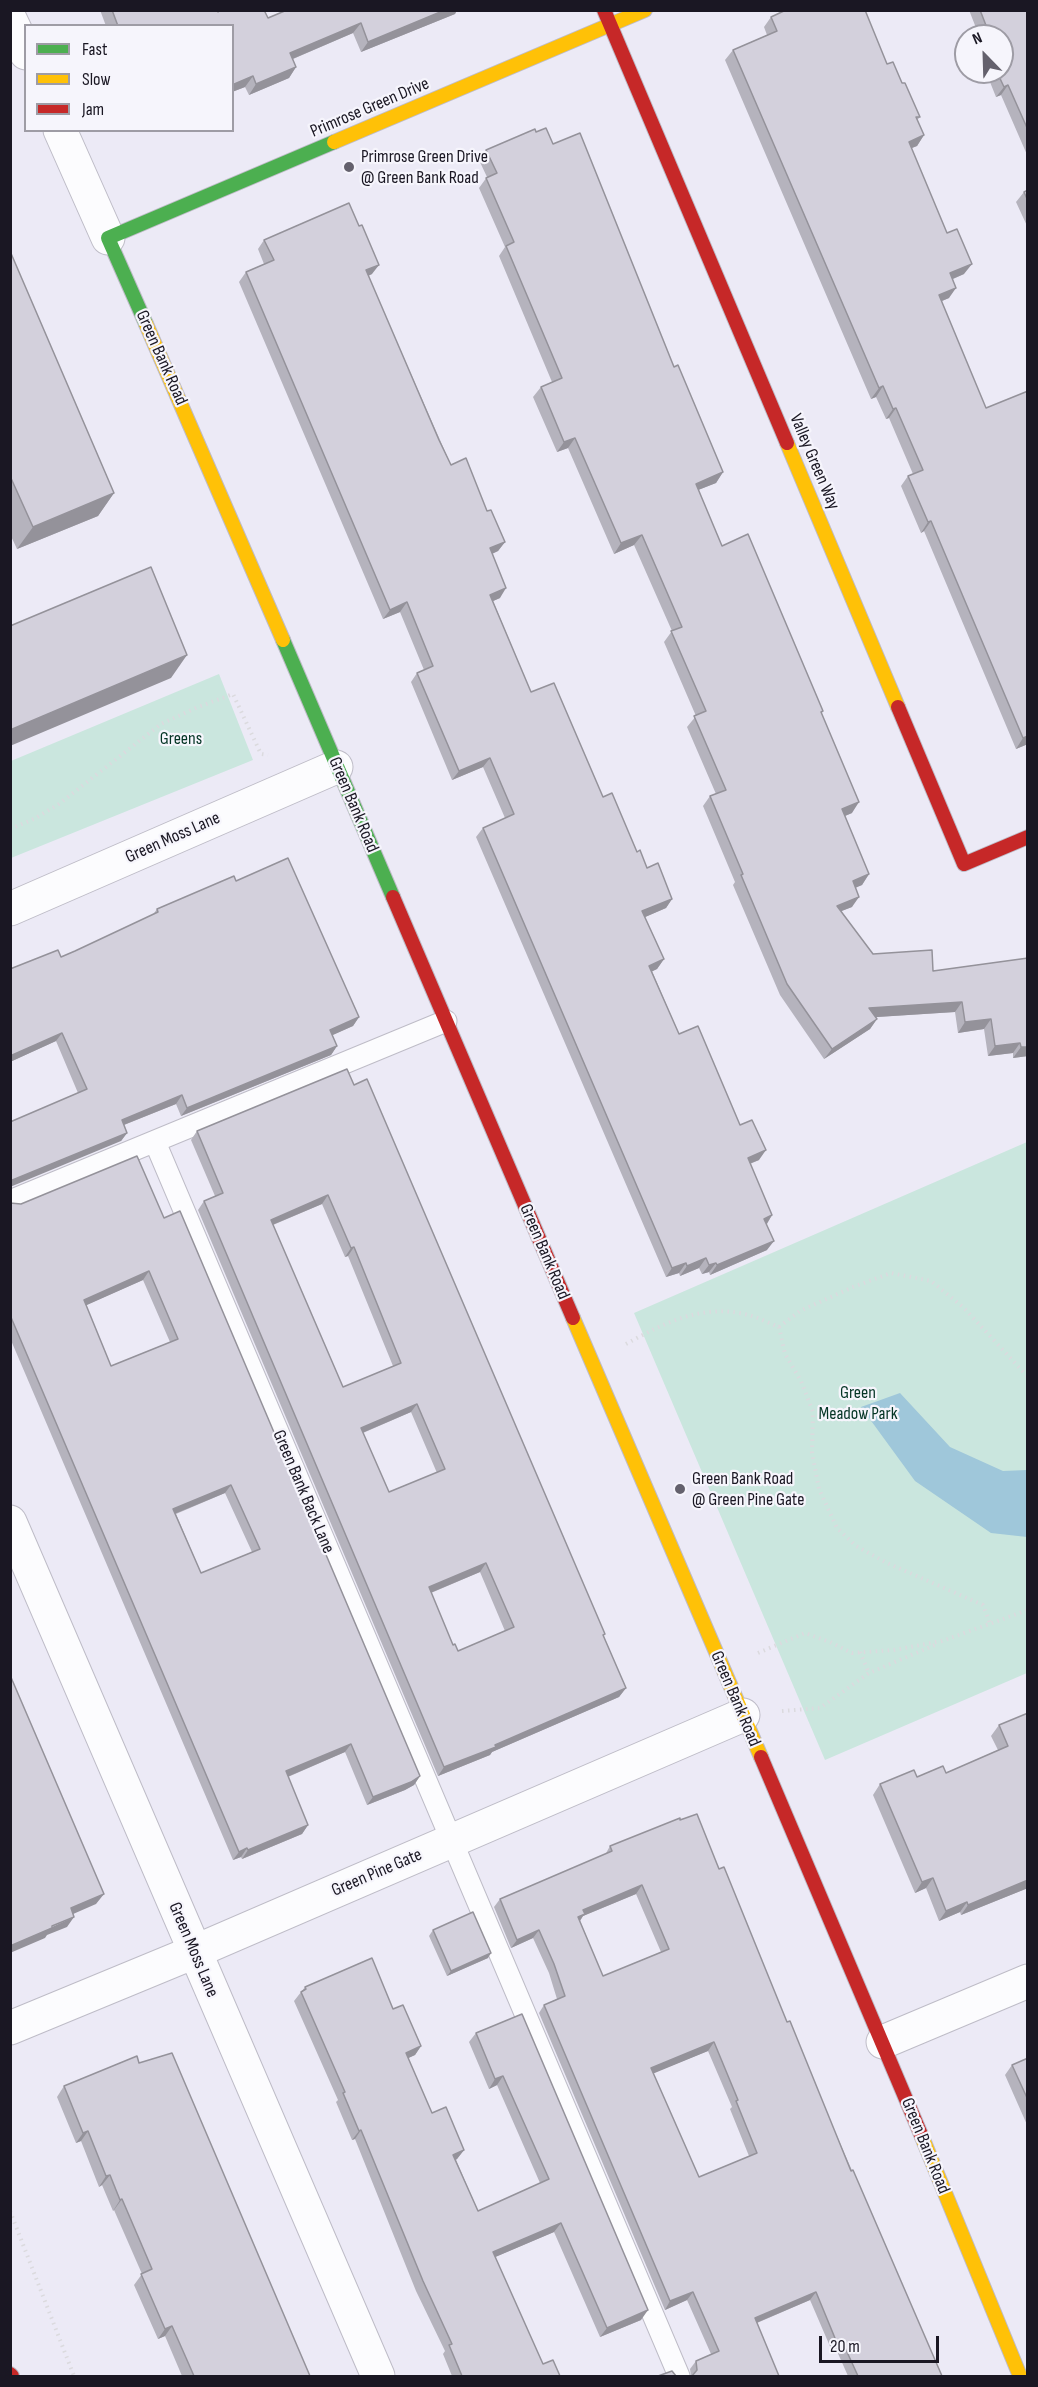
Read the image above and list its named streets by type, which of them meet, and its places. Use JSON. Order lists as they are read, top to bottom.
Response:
{
  "streets": {
    "street": [
      "Primrose Green Drive",
      "Green Bank Road",
      "Valley Green Way",
      "Green Moss Lane",
      "Green Pine Gate"
    ],
    "lane": ["Green Bank Back Lane"]
  },
  "crossings": [
    ["Primrose Green Drive", "Green Bank Road"],
    ["Primrose Green Drive", "Valley Green Way"],
    ["Green Bank Road", "Green Moss Lane"],
    ["Green Bank Road", "Green Pine Gate"],
    ["Green Moss Lane", "Green Pine Gate"],
    ["Green Bank Back Lane", "Green Pine Gate"]
  ],
  "parks": ["Greens", "Green Meadow Park"],
  "places": ["Primrose Green Drive @ Green Bank Road", "Green Bank Road @ Green Pine Gate"],
  "legend": ["Fast", "Slow", "Jam"],
  "scale_bar": "20 m",
  "north": "top left"
}
